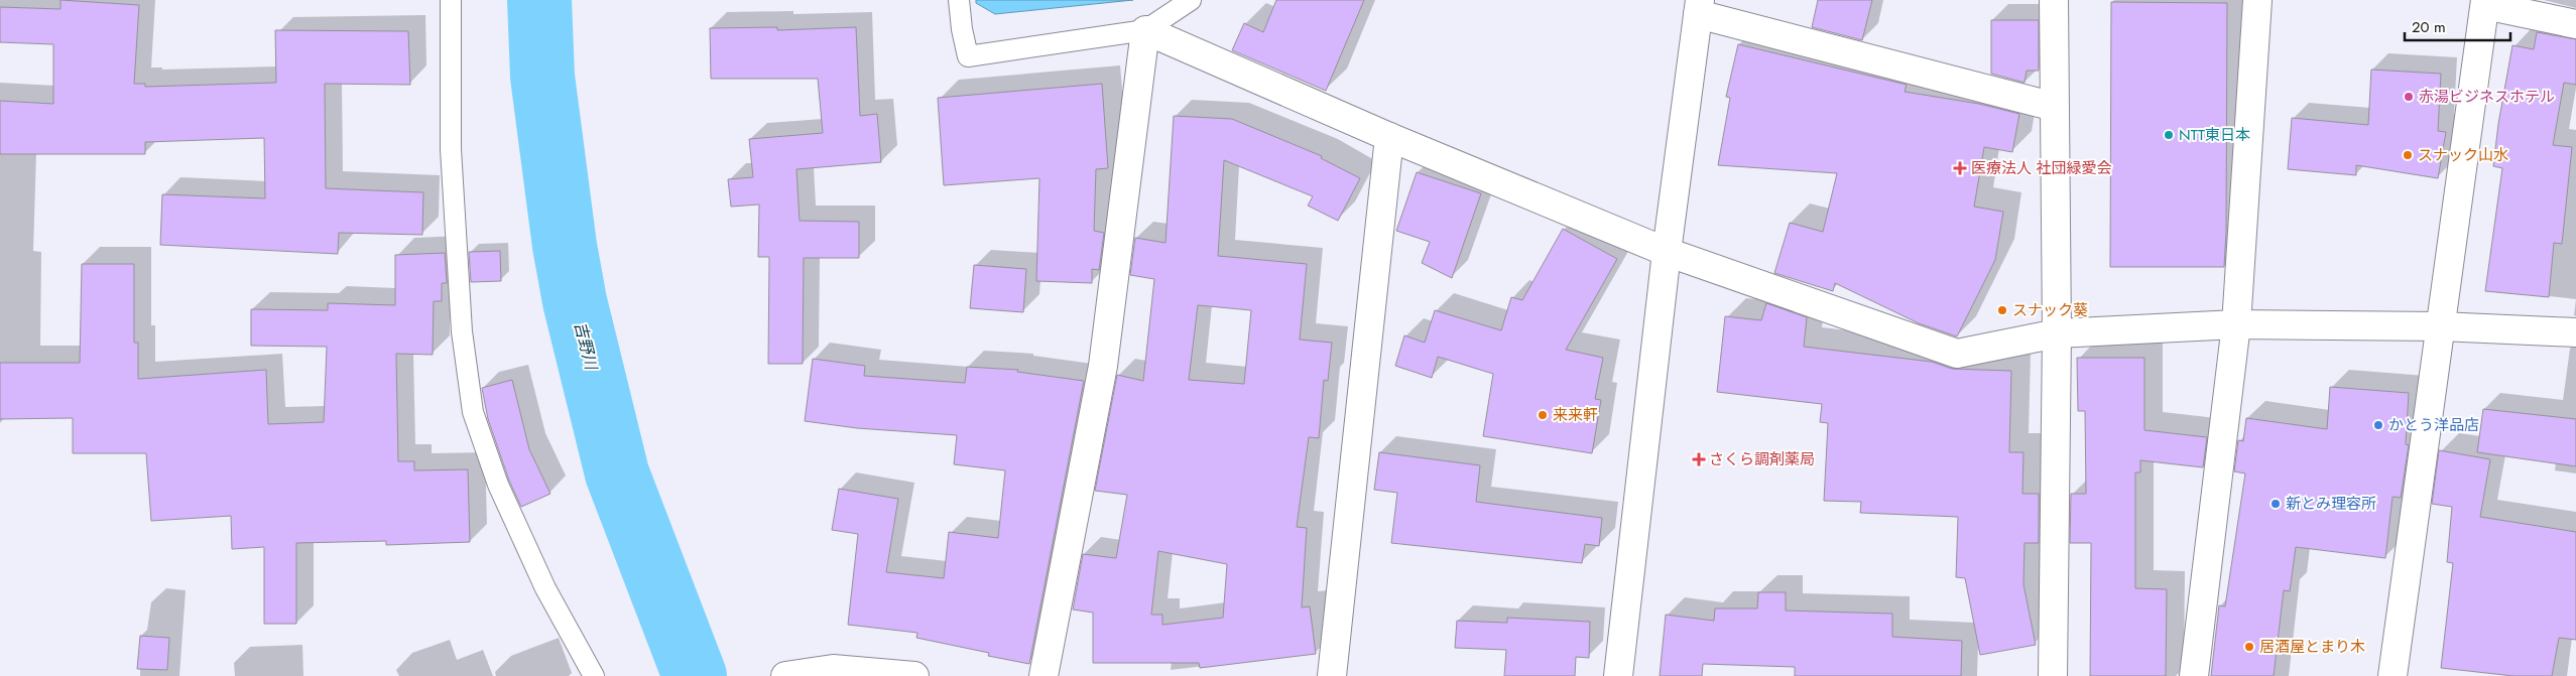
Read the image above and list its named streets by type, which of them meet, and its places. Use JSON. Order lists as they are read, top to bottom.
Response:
{
  "water": ["吉野川"],
  "places": {
    "other": [
      "赤湯ビジネスホテル",
      "NTT東日本",
      "スナック山水",
      "スナック葵",
      "来来軒",
      "かとう洋品店",
      "新とみ理容所",
      "居酒屋とまり木"
    ],
    "health": ["医療法人 社団緑愛会", "さくら調剤薬局"]
  },
  "scale_bar": "20 m"
}
